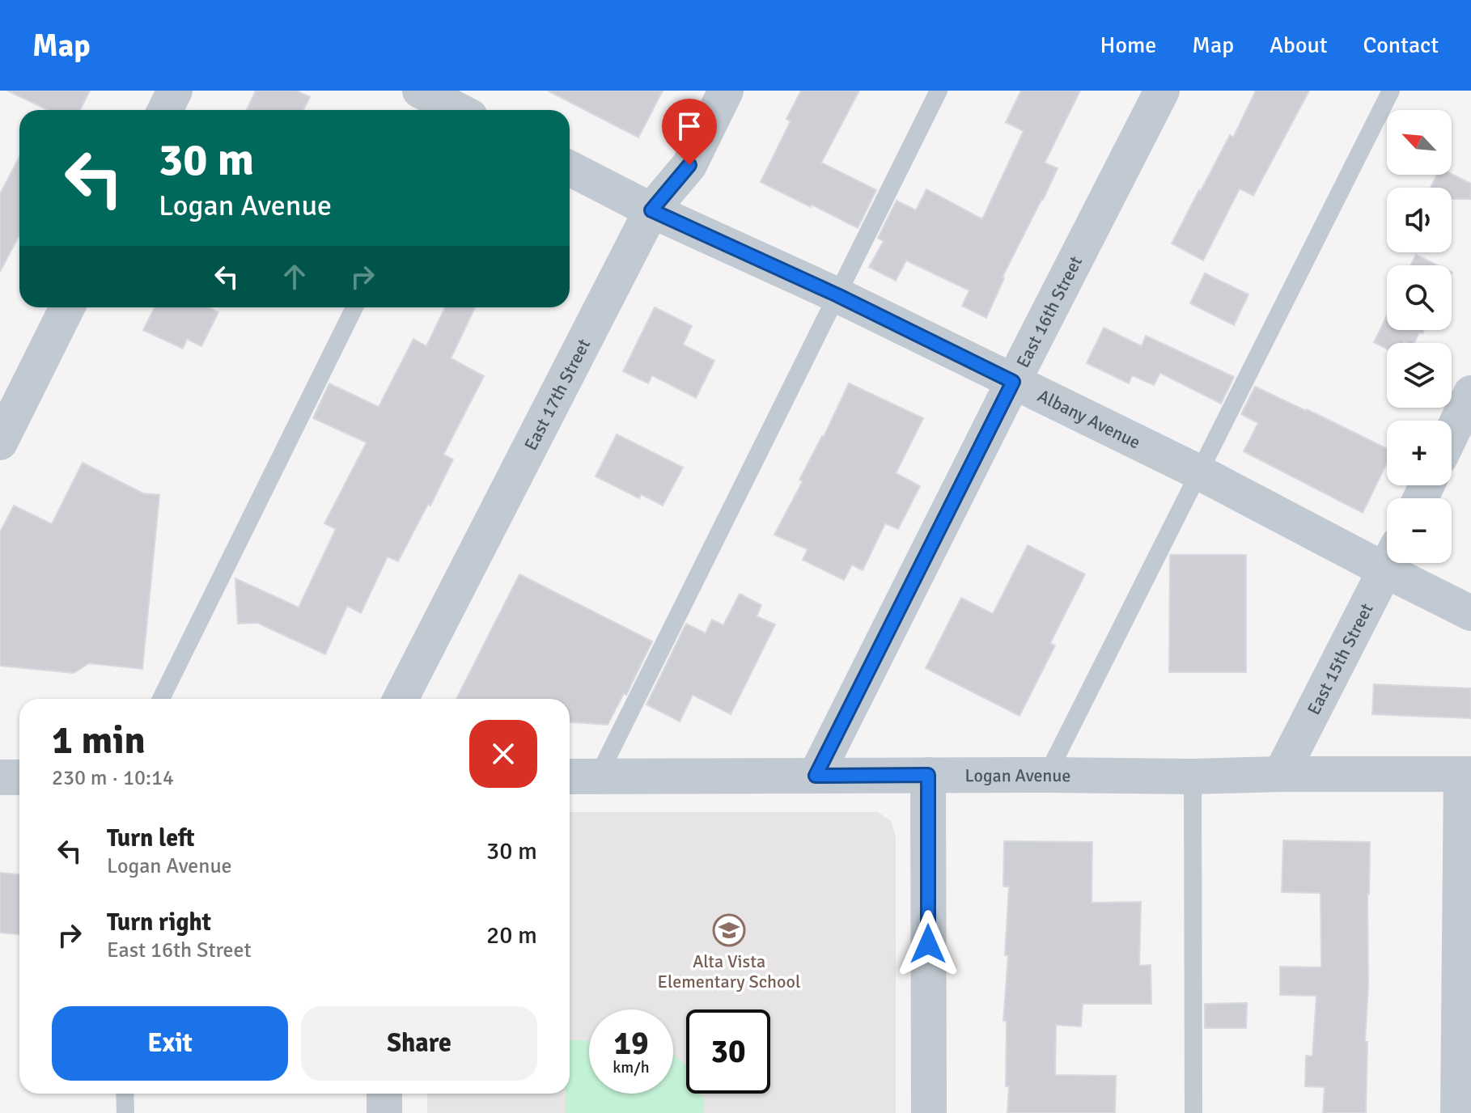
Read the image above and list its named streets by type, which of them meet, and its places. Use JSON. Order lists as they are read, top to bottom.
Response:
{
  "streets": {
    "street": [
      "East 16th Street",
      "East 17th Street",
      "Albany Avenue",
      "East 15th Street",
      "Logan Avenue"
    ]
  },
  "crossings": [
    ["East 16th Street", "Albany Avenue"],
    ["East 16th Street", "Logan Avenue"],
    ["East 17th Street", "Albany Avenue"],
    ["East 15th Street", "Logan Avenue"]
  ],
  "places": {
    "school or university": ["Alta Vista Elementary School"]
  },
  "north": "top left",
  "page": {
    "header": "Map",
    "nav": [
      "Home",
      "Map",
      "About",
      "Contact"
    ],
    "map_buttons": ["+", "−"],
    "turn": ["30 m", "Logan Avenue"],
    "heading": ["1 min", "230 m · 10:14"],
    "list": [
      {
        "name": "Turn left",
        "note": "Logan Avenue",
        "value": "30 m"
      },
      {
        "name": "Turn right",
        "note": "East 16th Street",
        "value": "20 m"
      }
    ],
    "buttons": ["Exit", "Share"],
    "speed": "19 km/h",
    "limit": "30"
  }
}
